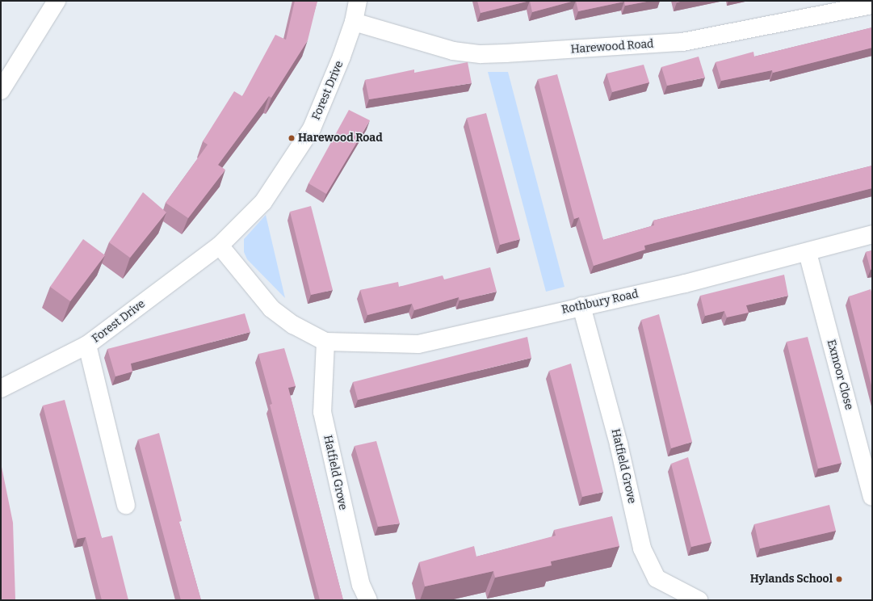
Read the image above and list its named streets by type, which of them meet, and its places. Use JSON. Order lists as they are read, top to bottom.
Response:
{
  "streets": {
    "street": [
      "Harewood Road",
      "Forest Drive",
      "Rothbury Road",
      "Exmoor Close",
      "Hatfield Grove"
    ]
  },
  "crossings": [
    ["Harewood Road", "Forest Drive"],
    ["Rothbury Road", "Exmoor Close"],
    ["Rothbury Road", "Hatfield Grove"]
  ],
  "places": ["Harewood Road", "Hylands School"]
}
